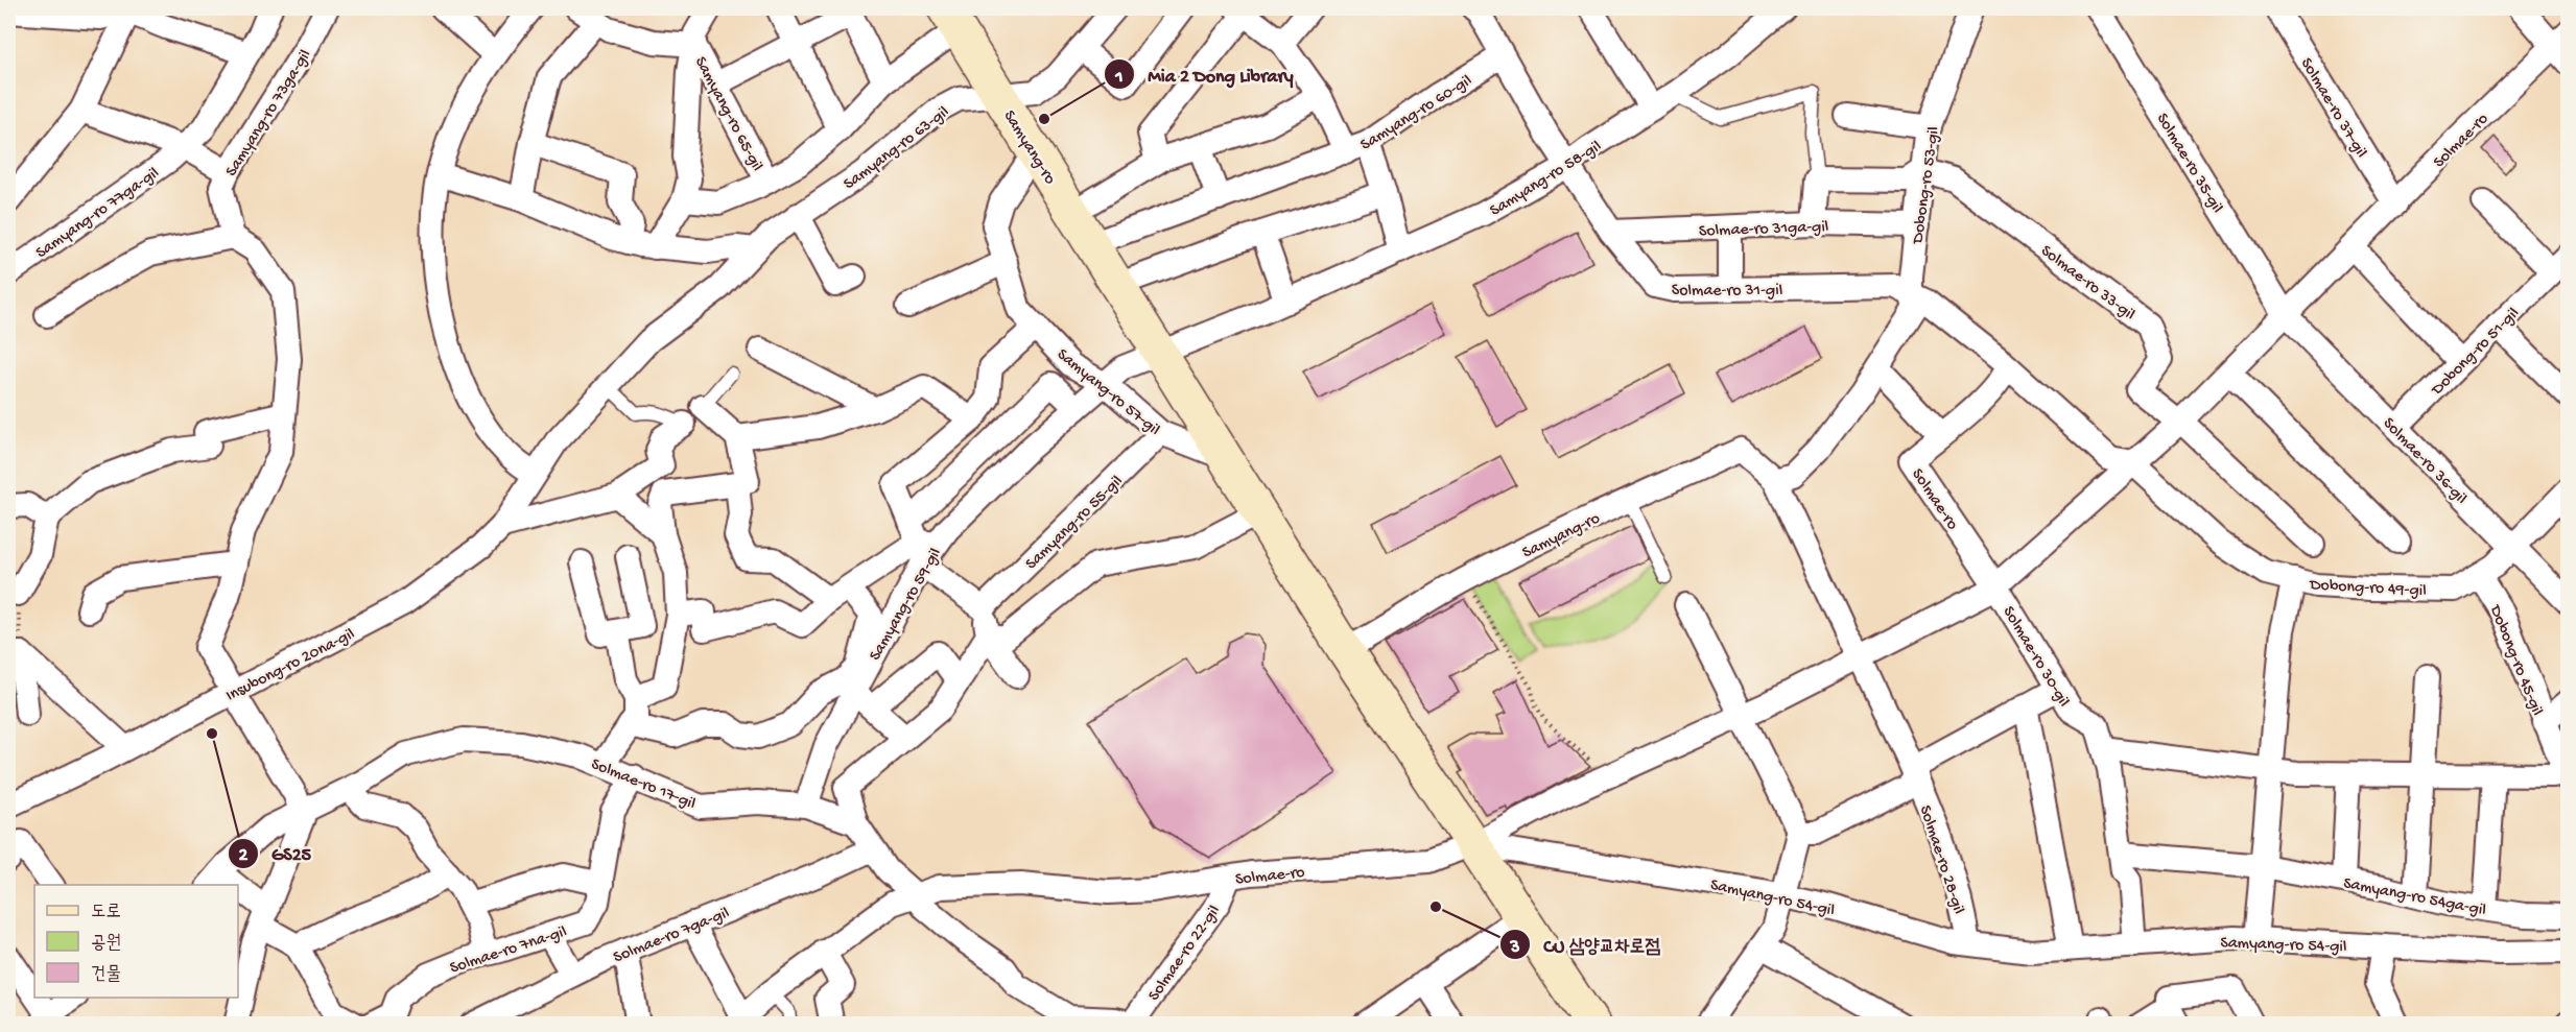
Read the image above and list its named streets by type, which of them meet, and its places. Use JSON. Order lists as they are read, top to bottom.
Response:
{
  "streets": {
    "main road": ["Samyang-ro"],
    "street": [
      "Solmae-ro 37-gil",
      "Samyang-ro 60-gil",
      "Samyang-ro 73ga-gil",
      "Samyang-ro 65-gil",
      "Solmae-ro",
      "Samyang-ro 63-gil",
      "Solmae-ro 35-gil",
      "Samyang-ro 58-gil",
      "Dobong-ro 53-gil",
      "Samyang-ro 77ga-gil",
      "Solmae-ro 31ga-gil",
      "Solmae-ro 33-gil",
      "Solmae-ro 31-gil",
      "Dobong-ro 51-gil",
      "Samyang-ro 57-gil",
      "Solmae-ro 36-gil",
      "Samyang-ro 55-gil",
      "Dobong-ro 49-gil",
      "Samyang-ro 59-gil",
      "Solmae-ro 30-gil",
      "Dobong-ro 45-gil",
      "Insubong-ro 20na-gil",
      "Solmae-ro 17-gil",
      "Solmae-ro 28-gil",
      "Samyang-ro 54ga-gil",
      "Samyang-ro 54-gil",
      "Solmae-ro 7ga-gil",
      "Solmae-ro 7na-gil",
      "Solmae-ro 22-gil"
    ]
  },
  "crossings": [
    ["Solmae-ro 37-gil", "Solmae-ro"],
    ["Samyang-ro 60-gil", "Samyang-ro"],
    ["Samyang-ro 60-gil", "Solmae-ro 31-gil"],
    ["Samyang-ro 73ga-gil", "Samyang-ro 77ga-gil"],
    ["Samyang-ro 65-gil", "Samyang-ro"],
    ["Solmae-ro", "Samyang-ro"],
    ["Solmae-ro", "Solmae-ro 35-gil"],
    ["Solmae-ro", "Solmae-ro 33-gil"],
    ["Solmae-ro", "Solmae-ro 31-gil"],
    ["Solmae-ro", "Solmae-ro 36-gil"],
    ["Solmae-ro", "Dobong-ro 49-gil"],
    ["Solmae-ro", "Solmae-ro 30-gil"],
    ["Solmae-ro", "Solmae-ro 28-gil"],
    ["Solmae-ro", "Samyang-ro 54-gil"],
    ["Solmae-ro", "Solmae-ro 7ga-gil"],
    ["Solmae-ro", "Solmae-ro 22-gil"],
    ["Samyang-ro 63-gil", "Samyang-ro"],
    ["Samyang-ro 63-gil", "Insubong-ro 20na-gil"],
    ["Samyang-ro", "Samyang-ro 58-gil"],
    ["Samyang-ro", "Samyang-ro 57-gil"],
    ["Samyang-ro", "Samyang-ro 59-gil"],
    ["Samyang-ro", "Samyang-ro 54-gil"],
    ["Solmae-ro 35-gil", "Solmae-ro 36-gil"],
    ["Samyang-ro 58-gil", "Solmae-ro 31-gil"],
    ["Samyang-ro 58-gil", "Samyang-ro 59-gil"],
    ["Dobong-ro 53-gil", "Solmae-ro 31ga-gil"],
    ["Dobong-ro 53-gil", "Solmae-ro 33-gil"],
    ["Dobong-ro 53-gil", "Solmae-ro 31-gil"],
    ["Solmae-ro 31ga-gil", "Solmae-ro 31-gil"],
    ["Solmae-ro 31-gil", "Dobong-ro 49-gil"],
    ["Dobong-ro 51-gil", "Solmae-ro 36-gil"],
    ["Samyang-ro 57-gil", "Samyang-ro 55-gil"],
    ["Samyang-ro 57-gil", "Samyang-ro 59-gil"],
    ["Solmae-ro 36-gil", "Dobong-ro 49-gil"],
    ["Dobong-ro 49-gil", "Dobong-ro 45-gil"],
    ["Samyang-ro 59-gil", "Solmae-ro 17-gil"],
    ["Solmae-ro 30-gil", "Solmae-ro 28-gil"],
    ["Solmae-ro 30-gil", "Samyang-ro 54-gil"],
    ["Solmae-ro 17-gil", "Solmae-ro 7na-gil"],
    ["Solmae-ro 28-gil", "Samyang-ro 54-gil"]
  ],
  "places": ["Mia 2 Dong Library", "GS25", "CU 삼양교차로점"],
  "legend": ["도로", "공원", "건물"]
}
